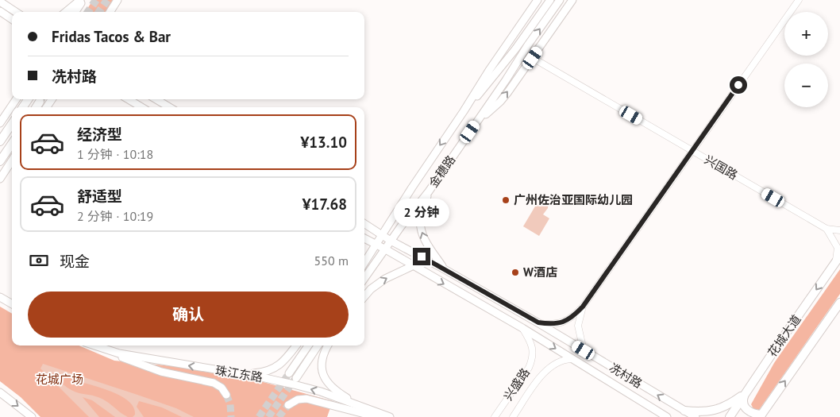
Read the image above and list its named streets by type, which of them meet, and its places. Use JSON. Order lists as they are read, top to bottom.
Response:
{
  "streets": {
    "main road": [
      "金穗路",
      "花城大道",
      "珠江东路",
      "冼村路"
    ],
    "street": ["兴国路", "兴盛路"]
  },
  "crossings": [
    ["金穗路", "冼村路"],
    ["冼村路", "兴盛路"]
  ],
  "parks": ["花城广场"],
  "places": ["广州佐治亚国际幼儿园", "W酒店"],
  "page": {
    "map_buttons": ["+", "−"],
    "banner": ["Fridas Tacos & Bar", "冼村路"],
    "list": [
      {
        "name": "经济型",
        "note": "1 分钟 · 10:18",
        "value": "¥13.10"
      },
      {
        "name": "舒适型",
        "note": "2 分钟 · 10:19",
        "value": "¥17.68"
      }
    ],
    "bubble": "2 分钟",
    "pay": ["现金", "550 m"],
    "buttons": "确认"
  }
}
